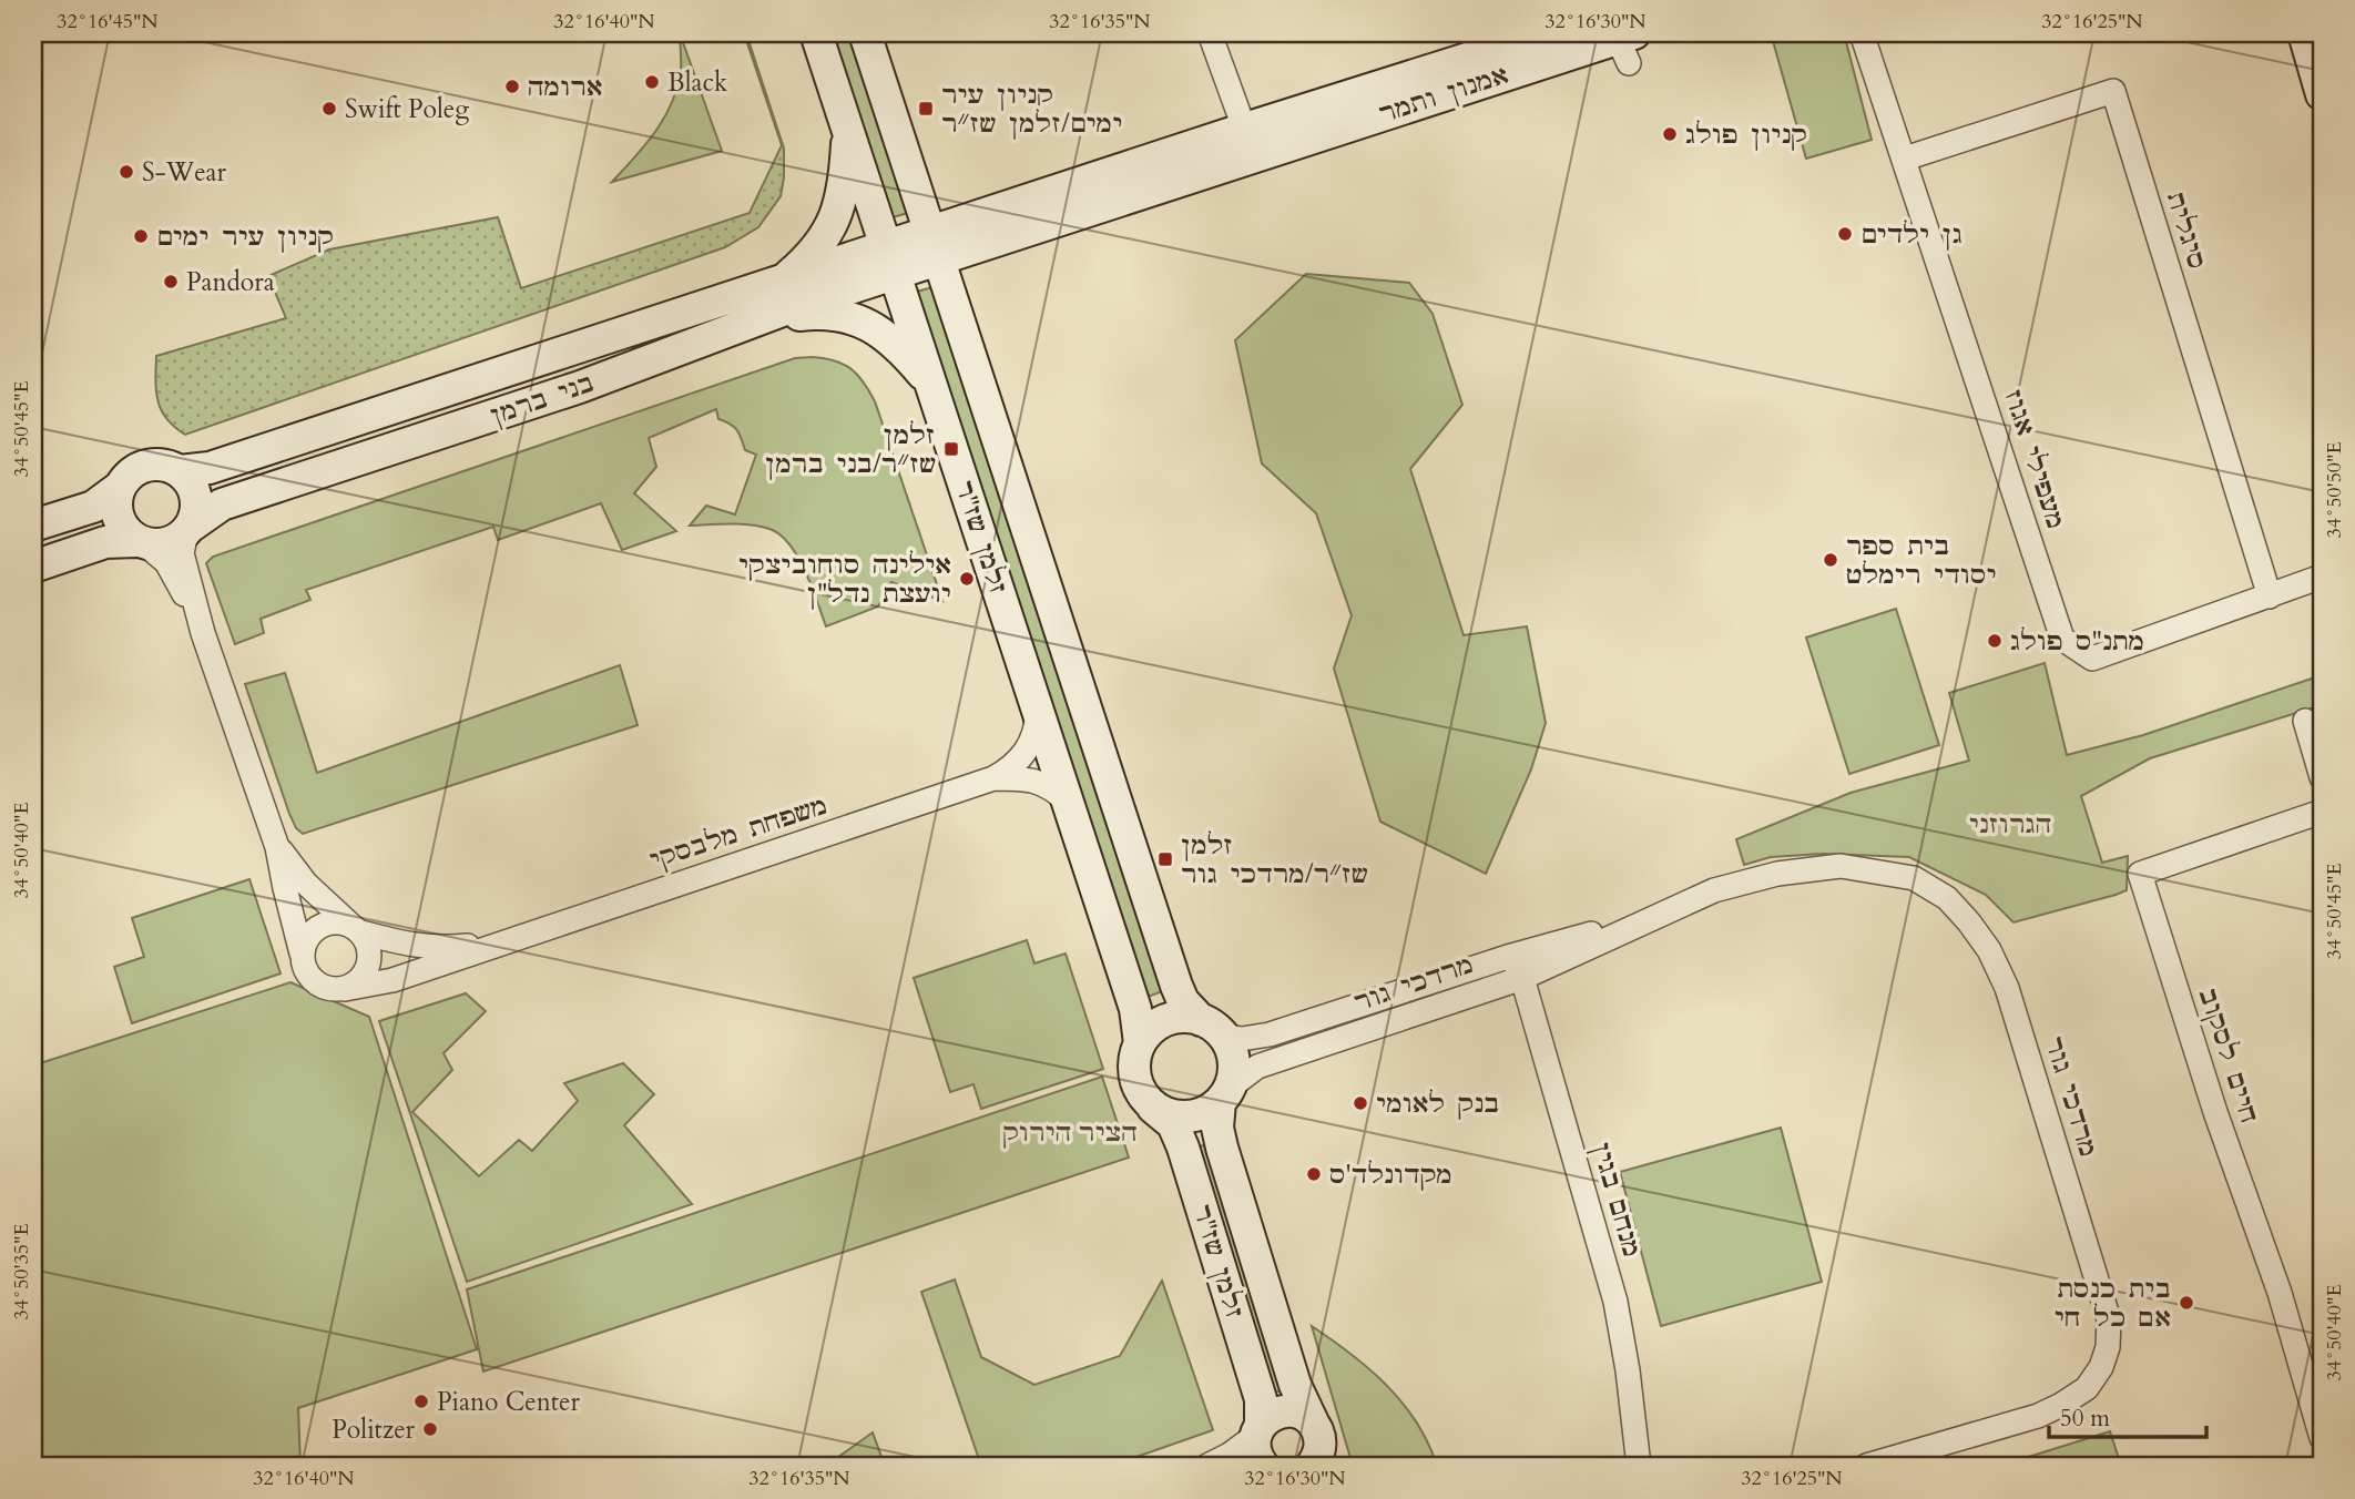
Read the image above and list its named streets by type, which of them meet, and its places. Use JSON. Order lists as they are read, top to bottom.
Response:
{
  "streets": {
    "street": [
      "אמנון ותמר",
      "סיגלית",
      "בני ברמן",
      "מעפילי אגוז",
      "זלמן שז\"ר",
      "משפחת מלבסקי",
      "מרדכי גור",
      "חיים לסקוב",
      "מנחם בגין"
    ]
  },
  "crossings": [
    ["אמנון ותמר", "בני ברמן"],
    ["אמנון ותמר", "זלמן שז\"ר"],
    ["סיגלית", "מעפילי אגוז"],
    ["בני ברמן", "זלמן שז\"ר"],
    ["זלמן שז\"ר", "משפחת מלבסקי"],
    ["זלמן שז\"ר", "מרדכי גור"],
    ["מרדכי גור", "מנחם בגין"]
  ],
  "parks": ["הגרוזני", "הציר הירוק"],
  "places": {
    "other": [
      "Black",
      "ארומה",
      "Swift Poleg",
      "קניון פולג",
      "S-Wear",
      "גן ילדים",
      "קניון עיר ימים",
      "Pandora",
      "בית ספר יסודי רימלט",
      "אילינה סוחוביצקי יועצת נדל\"ן",
      "מתנ\"ס פולג",
      "בנק לאומי",
      "מקדונלד'ס",
      "בית כנסת אם כל חי",
      "Piano Center",
      "Politzer"
    ],
    "transit": ["קניון עיר ימים/זלמן שז״ר", "זלמן שז״ר/בני ברמן", "זלמן שז״ר/מרדכי גור"]
  },
  "scale_bar": "50 m",
  "coordinates": [
    "32°16'45\"N",
    "32°16'40\"N",
    "32°16'35\"N",
    "32°16'30\"N",
    "32°16'25\"N",
    "34°50'45\"E",
    "34°50'50\"E",
    "34°50'40\"E",
    "34°50'35\"E"
  ]
}
